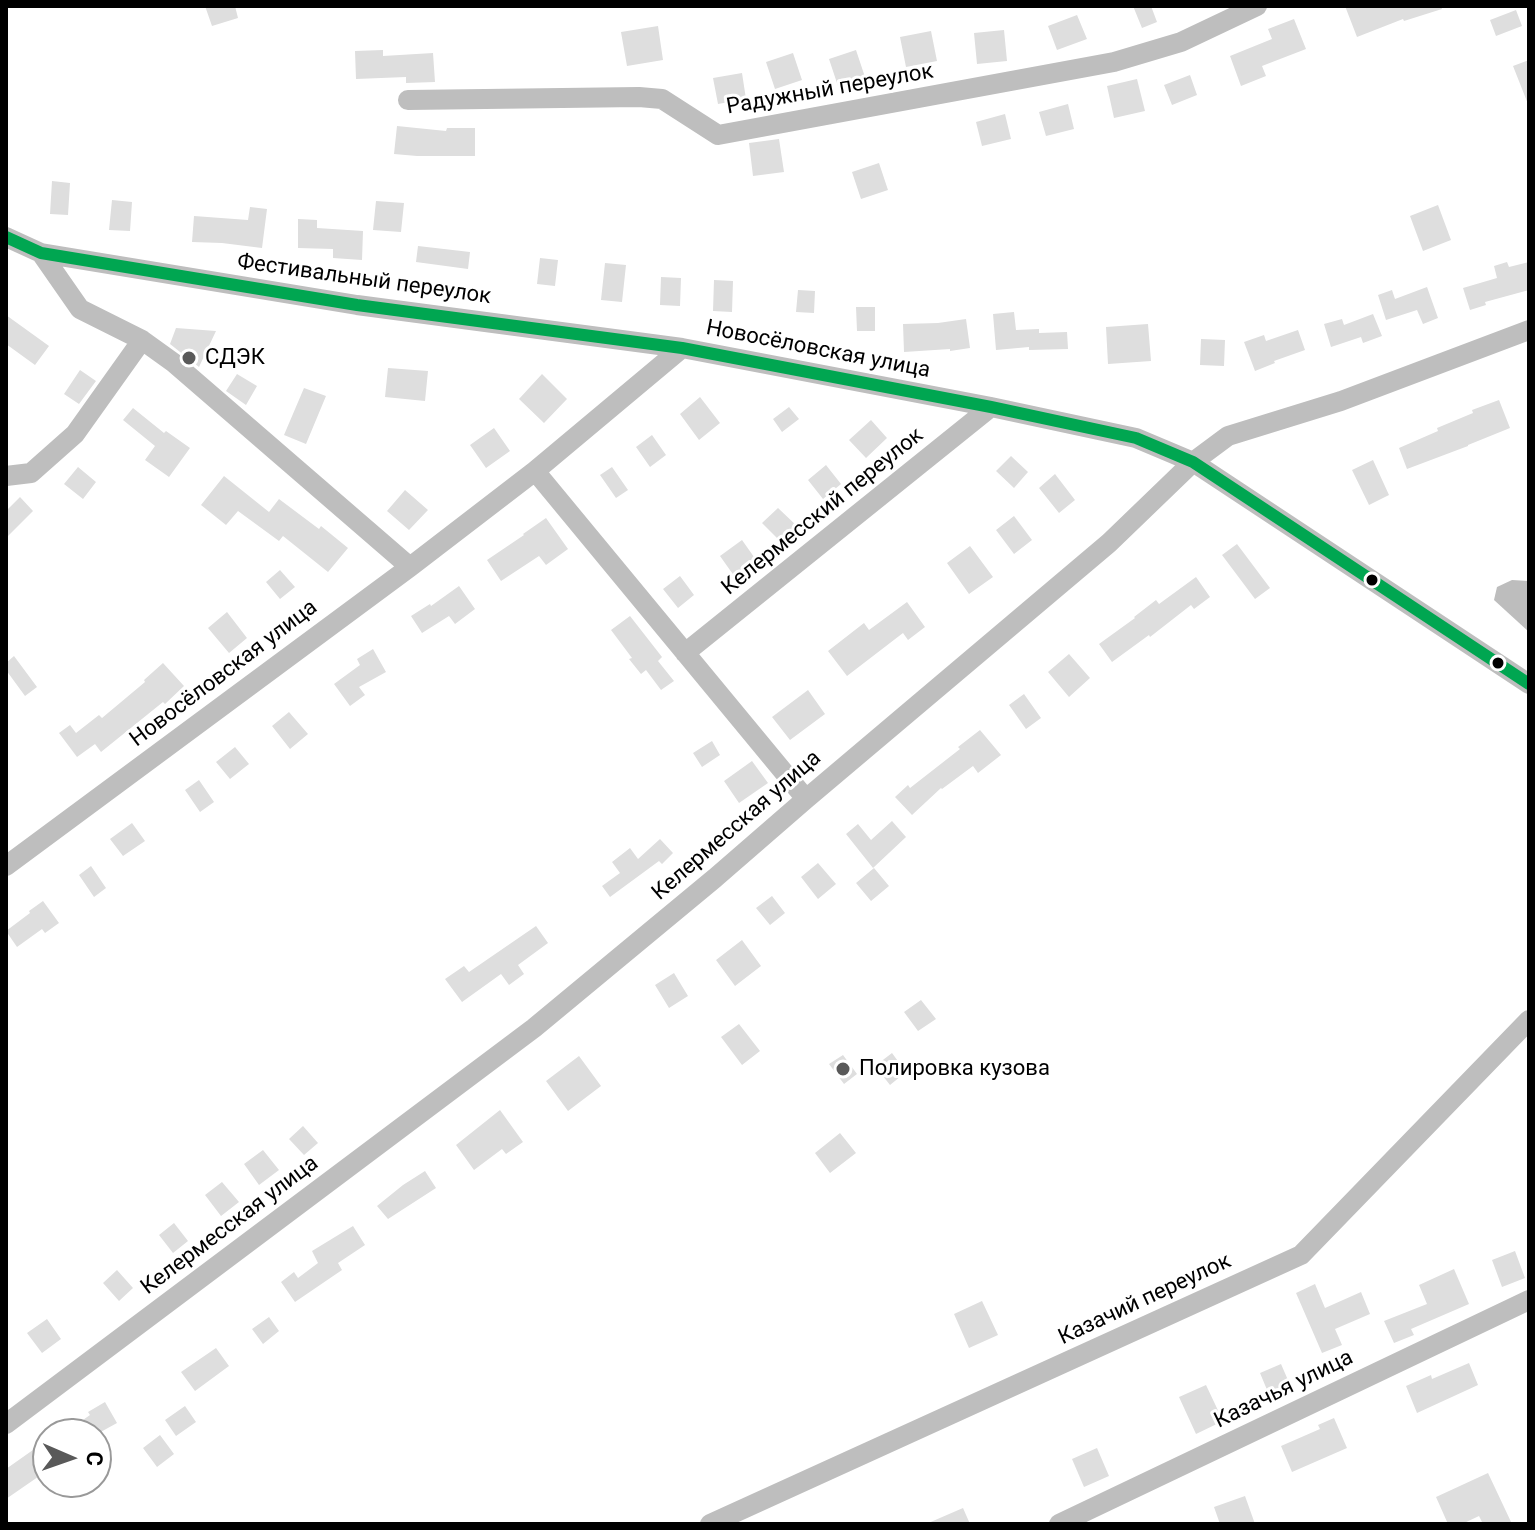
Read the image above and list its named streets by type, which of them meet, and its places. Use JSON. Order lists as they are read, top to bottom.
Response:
{
  "streets": {
    "street": [
      "Радужный переулок",
      "Фестивальный переулок",
      "Новосёловская улица",
      "Келермесский переулок",
      "Келермесская улица",
      "Казачий переулок",
      "Казачья улица"
    ]
  },
  "crossings": [
    ["Фестивальный переулок", "Новосёловская улица"],
    ["Новосёловская улица", "Келермесский переулок"],
    ["Новосёловская улица", "Келермесская улица"]
  ],
  "places": ["СДЭК", "Полировка кузова"],
  "north": "right"
}
